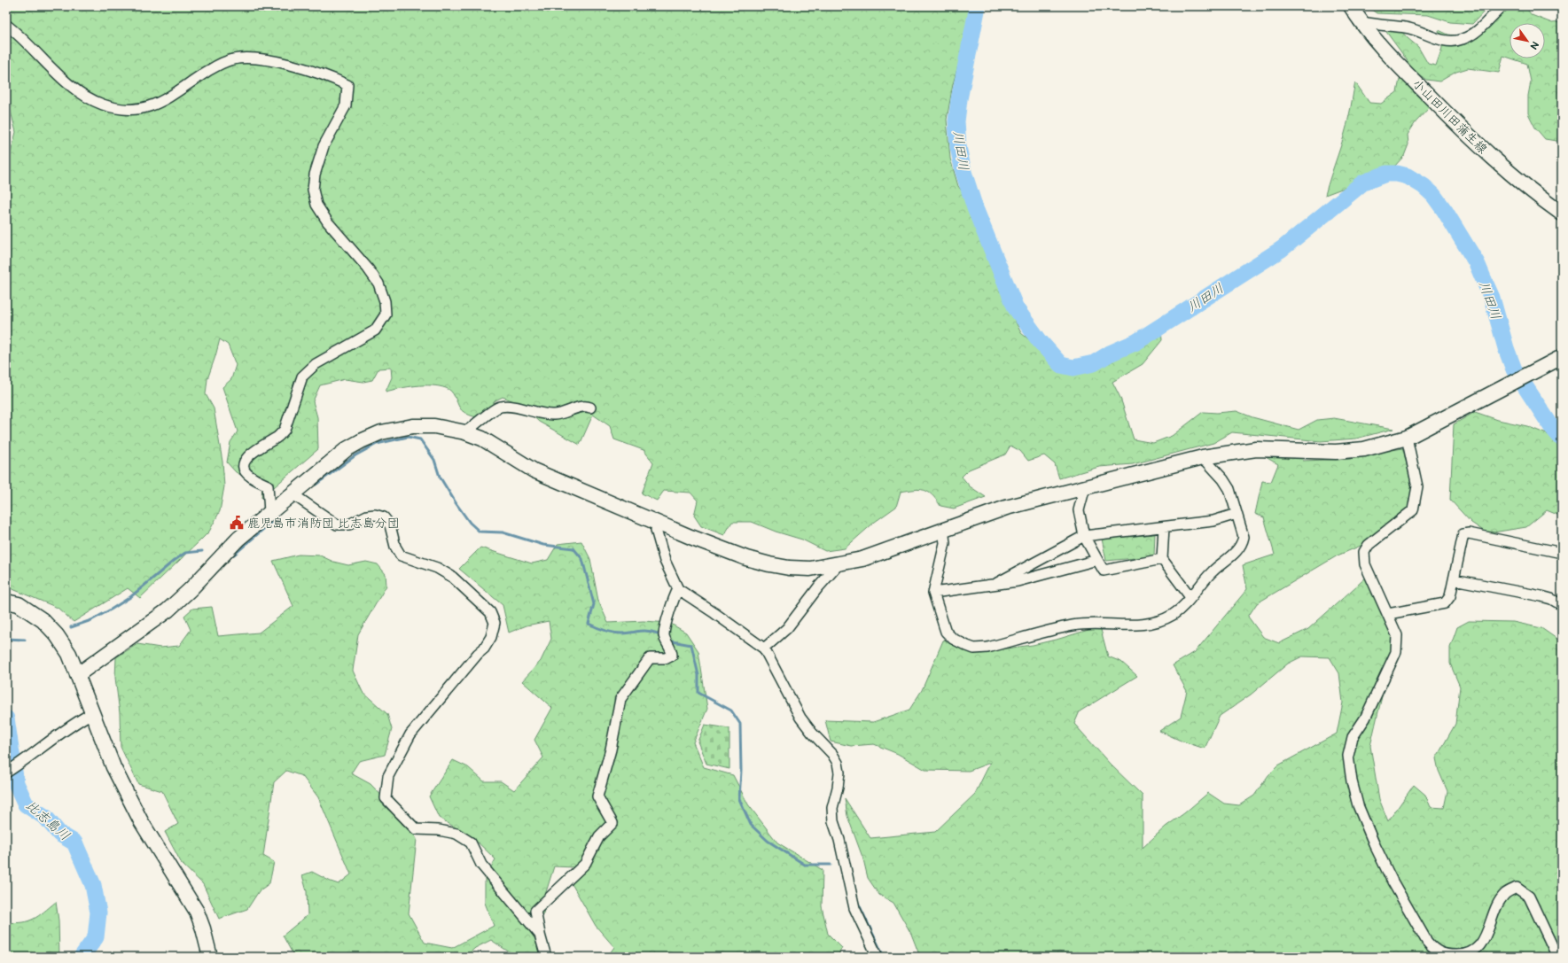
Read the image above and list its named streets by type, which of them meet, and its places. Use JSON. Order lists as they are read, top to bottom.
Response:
{
  "streets": {
    "street": ["小山田川田蒲生線"]
  },
  "water": ["川田川", "比志島川"],
  "places": {
    "public building": ["鹿児島市消防団 比志島分団"]
  },
  "north": "bottom right"
}
